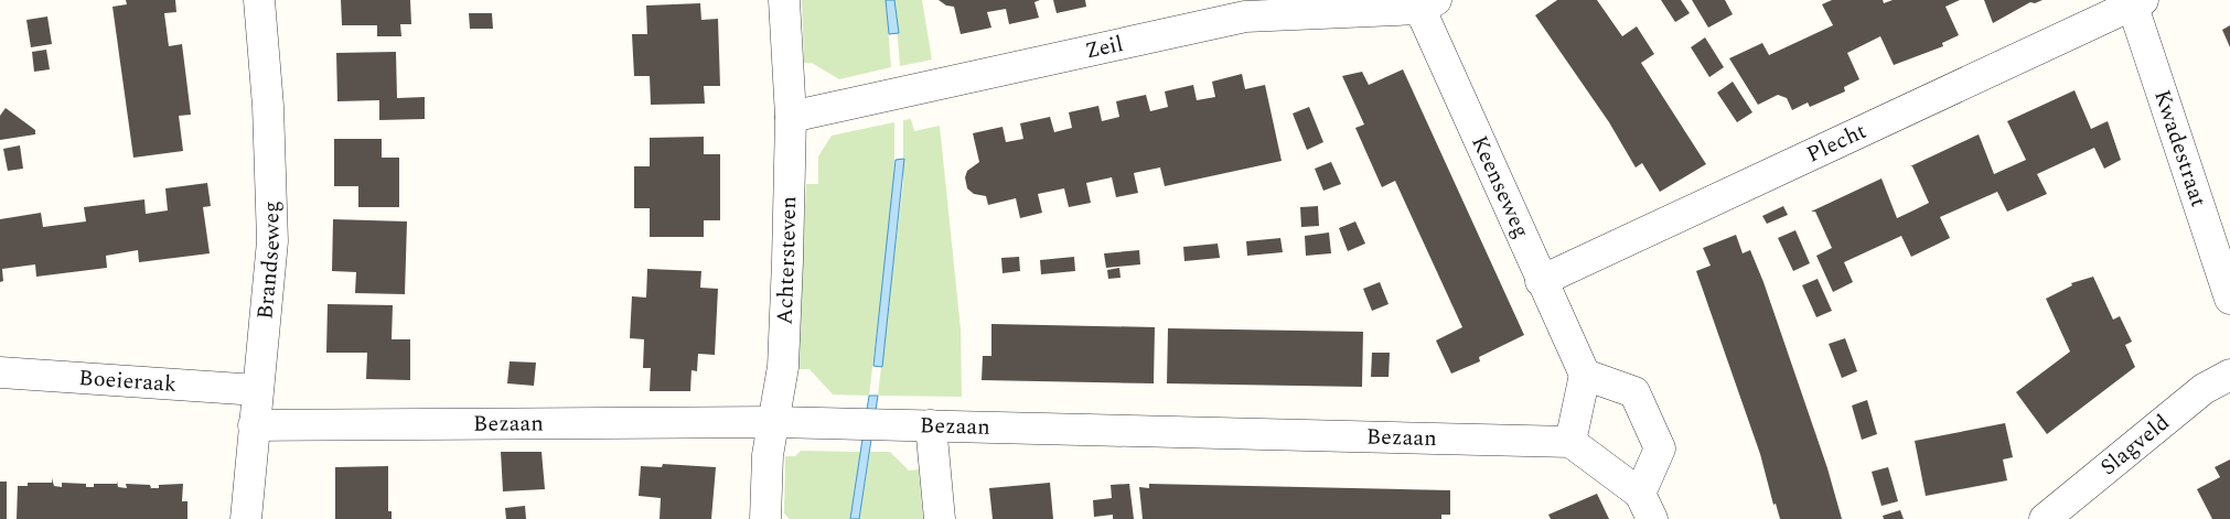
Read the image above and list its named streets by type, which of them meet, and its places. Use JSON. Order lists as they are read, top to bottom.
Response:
{
  "streets": {
    "street": [
      "Zeil",
      "Plecht",
      "Kwadestraat",
      "Keenseweg",
      "Brandseweg",
      "Achtersteven",
      "Boeieraak",
      "Bezaan",
      "Slagveld"
    ]
  },
  "crossings": [
    ["Zeil", "Keenseweg"],
    ["Zeil", "Achtersteven"],
    ["Plecht", "Kwadestraat"],
    ["Plecht", "Keenseweg"],
    ["Brandseweg", "Boeieraak"],
    ["Brandseweg", "Bezaan"],
    ["Achtersteven", "Bezaan"]
  ]
}
